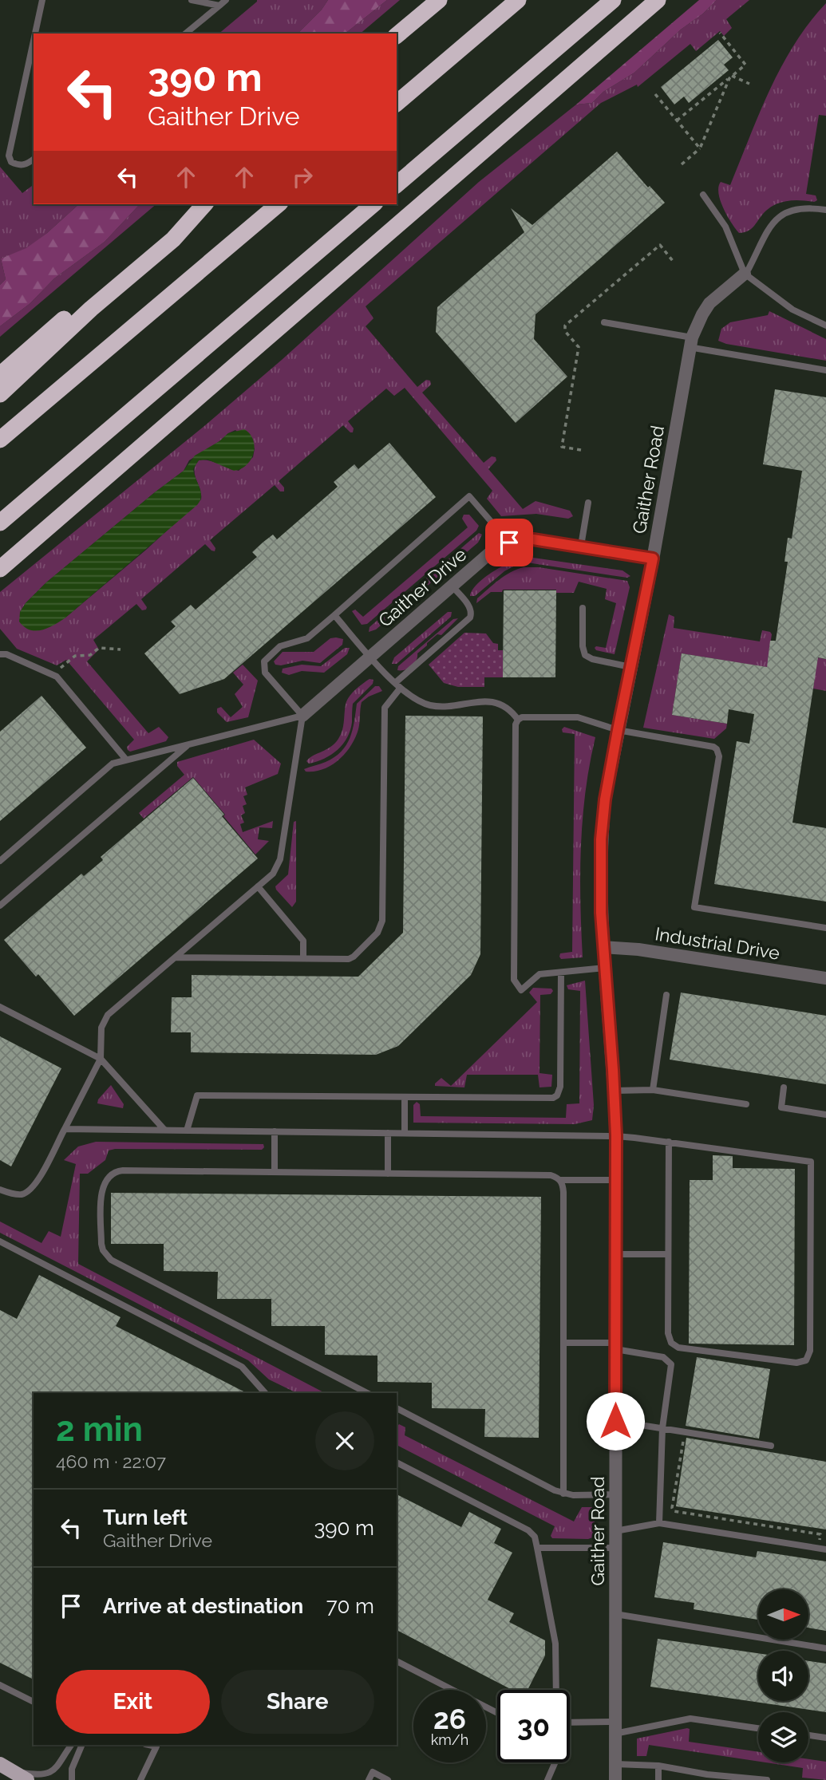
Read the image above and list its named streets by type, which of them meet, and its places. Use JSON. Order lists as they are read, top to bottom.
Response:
{
  "streets": {
    "street": ["Gaither Road", "Gaither Drive", "Industrial Drive"]
  },
  "crossings": [
    ["Gaither Road", "Gaither Drive"],
    ["Gaither Road", "Industrial Drive"]
  ],
  "north": "right",
  "page": {
    "turn": ["390 m", "Gaither Drive"],
    "heading": ["2 min", "460 m · 22:07"],
    "list": [
      {
        "name": "Turn left",
        "note": "Gaither Drive",
        "value": "390 m"
      },
      {
        "name": "Arrive at destination",
        "value": "70 m"
      }
    ],
    "buttons": ["Exit", "Share"],
    "speed": "26 km/h",
    "limit": "30"
  }
}
